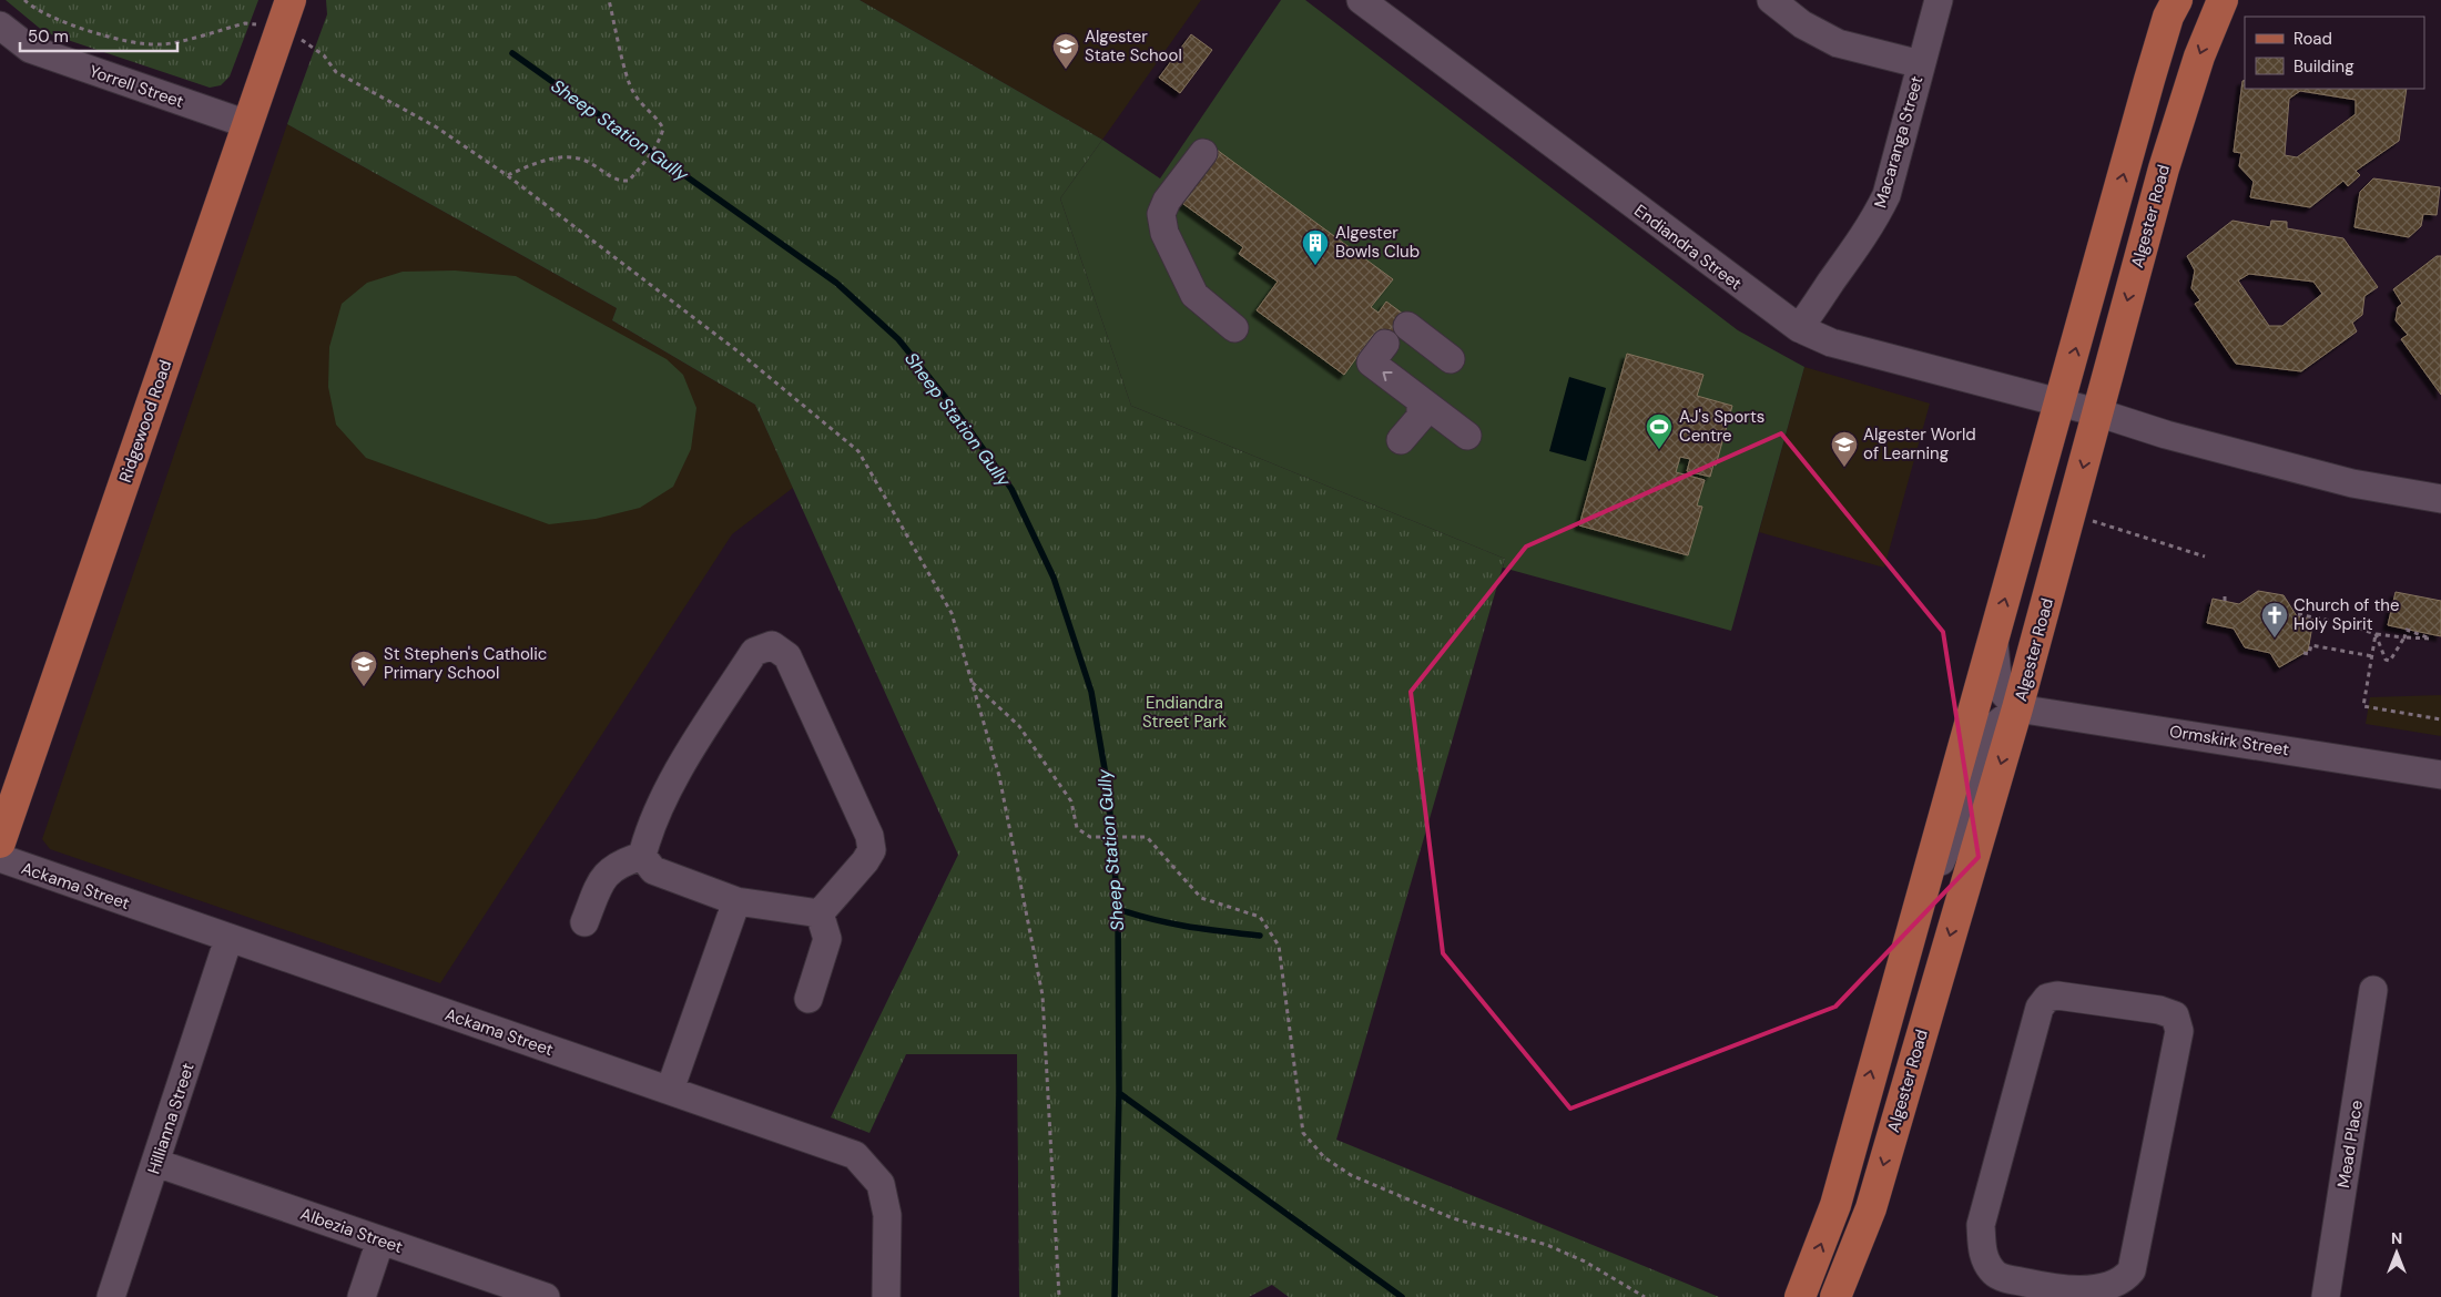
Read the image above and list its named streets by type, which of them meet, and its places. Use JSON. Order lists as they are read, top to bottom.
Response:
{
  "streets": {
    "main road": ["Algester Road", "Ridgewood Road"],
    "street": [
      "Yorrell Street",
      "Macaranga Street",
      "Endiandra Street",
      "Ormskirk Street",
      "Ackama Street",
      "Hillianna Street",
      "Mead Place",
      "Albezia Street"
    ]
  },
  "crossings": [
    ["Yorrell Street", "Ridgewood Road"],
    ["Macaranga Street", "Endiandra Street"],
    ["Algester Road", "Endiandra Street"],
    ["Algester Road", "Ormskirk Street"],
    ["Ackama Street", "Hillianna Street"],
    ["Hillianna Street", "Albezia Street"]
  ],
  "water": ["Sheep Station Gully"],
  "parks": ["Endiandra Street Park"],
  "places": {
    "school or university": ["Algester State School", "Algester World of Learning", "St Stephen's Catholic Primary School"],
    "building": ["Algester Bowls Club"],
    "sports": ["AJ's Sports Centre"],
    "church": ["Church of the Holy Spirit"]
  },
  "legend": ["Road", "Building"],
  "scale_bar": "50 m",
  "north": "top"
}
